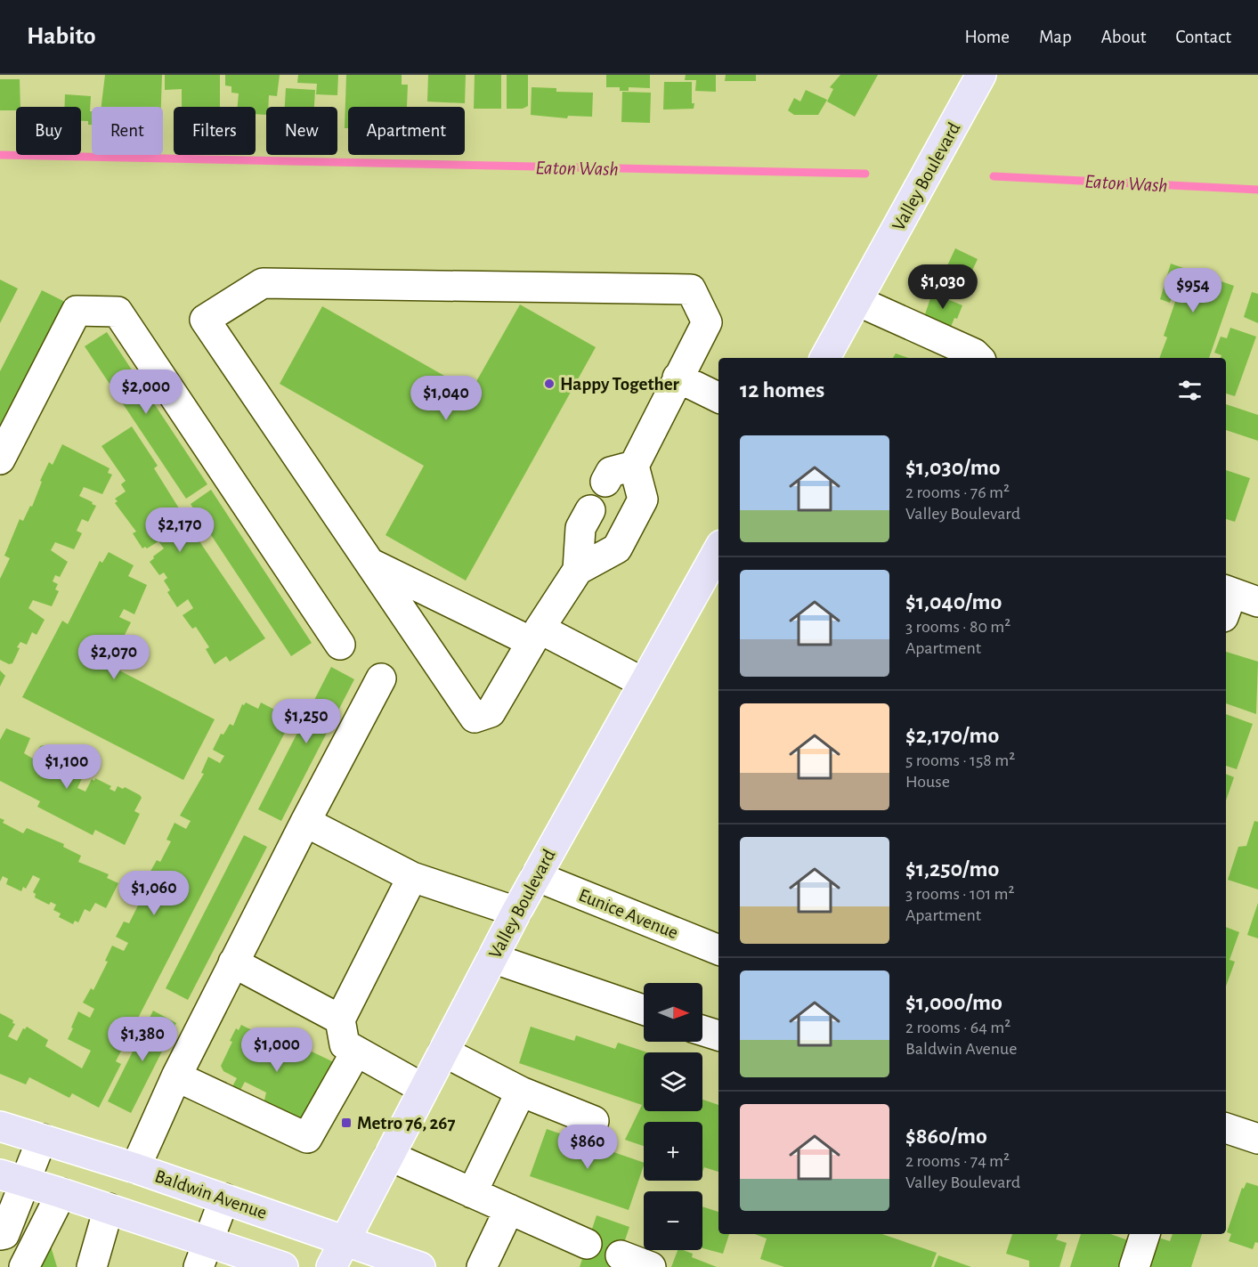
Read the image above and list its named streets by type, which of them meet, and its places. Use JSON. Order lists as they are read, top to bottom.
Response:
{
  "streets": {
    "main road": ["Valley Boulevard", "Baldwin Avenue"],
    "street": ["Eunice Avenue"]
  },
  "crossings": [
    ["Valley Boulevard", "Eunice Avenue"],
    ["Valley Boulevard", "Baldwin Avenue"]
  ],
  "water": ["Eaton Wash"],
  "places": {
    "other": ["Happy Together"],
    "transit": ["Metro 76, 267"]
  },
  "north": "right",
  "page": {
    "header": "Habito",
    "nav": [
      "Home",
      "Map",
      "About",
      "Contact"
    ],
    "chip": [
      "Buy",
      "Rent",
      "Filters",
      "New",
      "Apartment"
    ],
    "price": [
      "$1,030",
      "$954",
      "$2,000",
      "$1,040",
      "$2,170",
      "$2,070",
      "$1,250",
      "$1,100",
      "$1,060",
      "$1,380",
      "$1,000",
      "$860"
    ],
    "heading": "12 homes",
    "list": [
      {
        "name": "$1,030/mo",
        "note": "2 rooms · 76 m² · Valley Boulevard"
      },
      {
        "name": "$1,040/mo",
        "note": "3 rooms · 80 m² · Apartment"
      },
      {
        "name": "$2,170/mo",
        "note": "5 rooms · 158 m² · House"
      },
      {
        "name": "$1,250/mo",
        "note": "3 rooms · 101 m² · Apartment"
      },
      {
        "name": "$1,000/mo",
        "note": "2 rooms · 64 m² · Baldwin Avenue"
      },
      {
        "name": "$860/mo",
        "note": "2 rooms · 74 m² · Valley Boulevard"
      }
    ],
    "map_buttons": ["+", "−"]
  }
}
